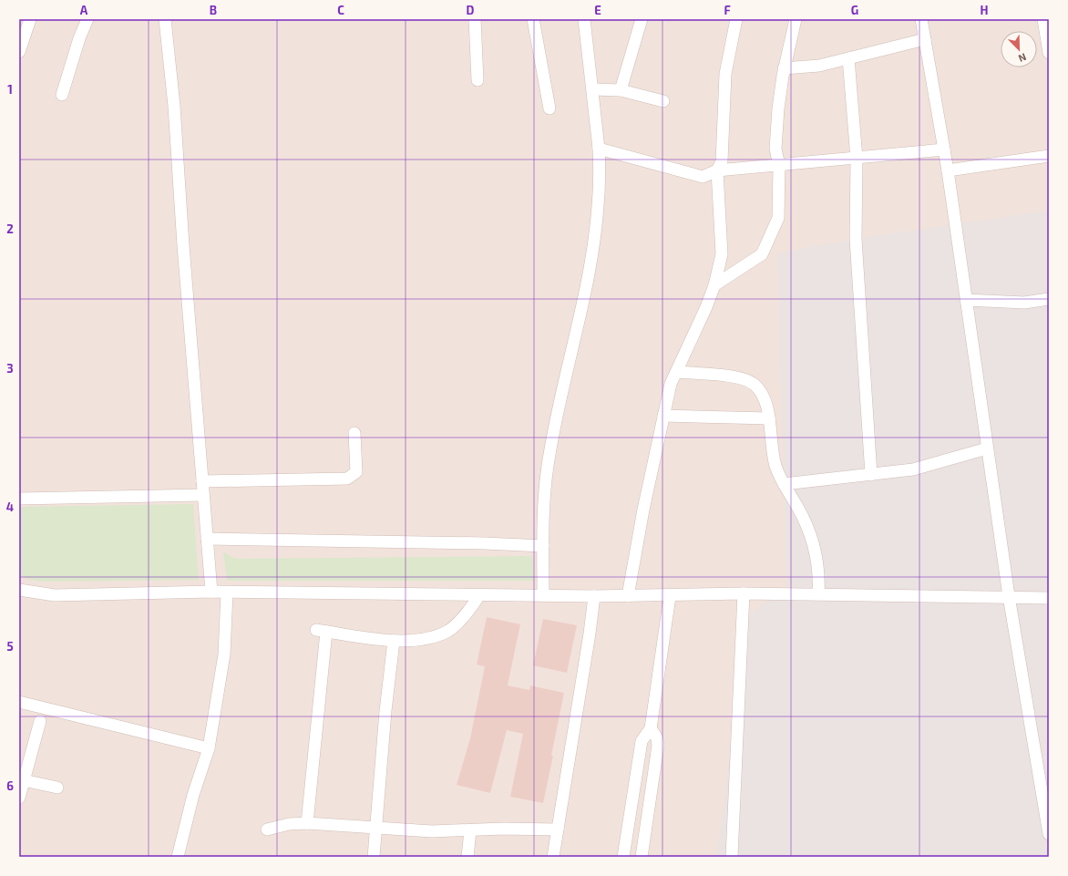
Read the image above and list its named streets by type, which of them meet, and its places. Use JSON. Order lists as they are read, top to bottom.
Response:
{
  "north": "bottom right",
  "grid": {
    "columns": [
      "A",
      "B",
      "C",
      "D",
      "E",
      "F",
      "G",
      "H"
    ],
    "rows": [
      "1",
      "2",
      "3",
      "4",
      "5",
      "6"
    ]
  }
}
